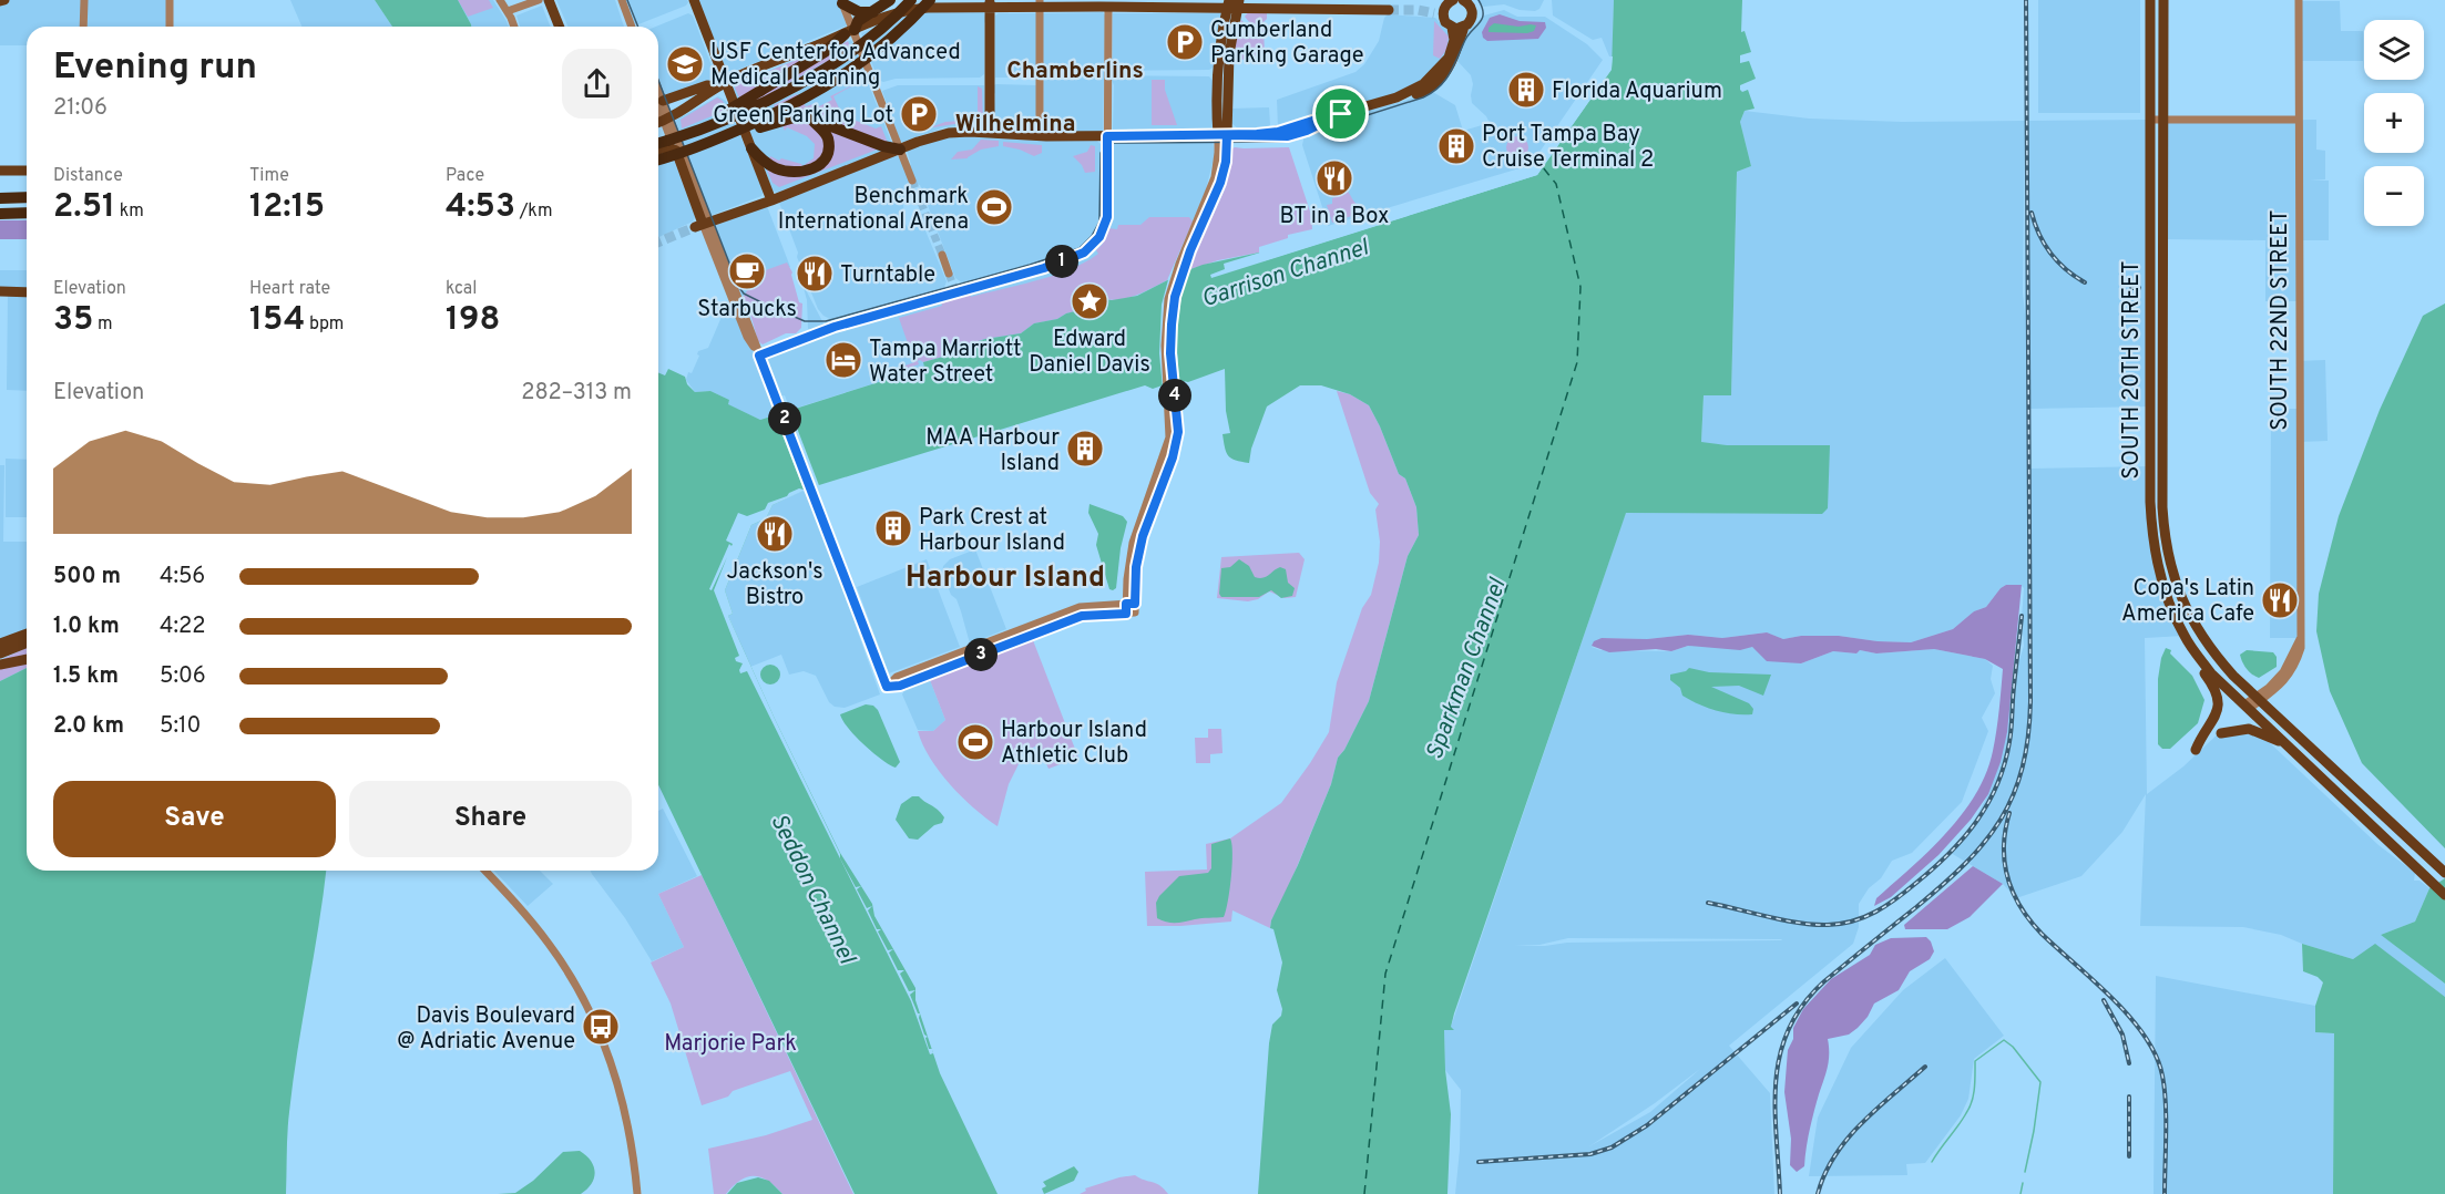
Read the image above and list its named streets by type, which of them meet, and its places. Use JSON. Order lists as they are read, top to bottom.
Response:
{
  "streets": {
    "main road": ["SOUTH 20TH STREET"],
    "street": ["SOUTH 22ND STREET"]
  },
  "crossings": [
    ["SOUTH 22ND STREET", "SOUTH 20TH STREET"]
  ],
  "districts": ["Chamberlins", "Wilhelmina", "Harbour Island"],
  "water": ["Garrison Channel", "Sparkman Channel", "Seddon Channel"],
  "parks": ["Marjorie Park"],
  "places": {
    "parking": ["Cumberland Parking Garage", "Green Parking Lot"],
    "school or university": ["USF Center for Advanced Medical Learning"],
    "building": [
      "Florida Aquarium",
      "Port Tampa Bay Cruise Terminal 2",
      "MAA Harbour Island",
      "Park Crest at Harbour Island"
    ],
    "restaurant": [
      "BT in a Box",
      "Turntable",
      "Jackson's Bistro",
      "Copa's Latin America Cafe"
    ],
    "sports": ["Benchmark International Arena", "Harbour Island Athletic Club"],
    "cafe": ["Starbucks"],
    "place": ["Edward Daniel Davis"],
    "hotel": ["Tampa Marriott Water Street"],
    "bus stop": ["Davis Boulevard @ Adriatic Avenue"]
  },
  "page": {
    "map_buttons": ["+", "−"],
    "heading": ["Evening run", "21:06"],
    "stats": [
      ["Distance", "2.51 km"],
      ["Time", "12:15"],
      ["Pace", "4:53 /km"],
      ["Elevation", "35 m"],
      ["Heart rate", "154 bpm"],
      ["kcal", "198"]
    ],
    "pins": [
      "1",
      "4",
      "2",
      "3"
    ],
    "chart": ["Elevation", "282–313 m"],
    "list": [
      {
        "name": "500 m",
        "note": "4:56"
      },
      {
        "name": "1.0 km",
        "note": "4:22"
      },
      {
        "name": "1.5 km",
        "note": "5:06"
      },
      {
        "name": "2.0 km",
        "note": "5:10"
      }
    ],
    "buttons": ["Save", "Share"]
  }
}
